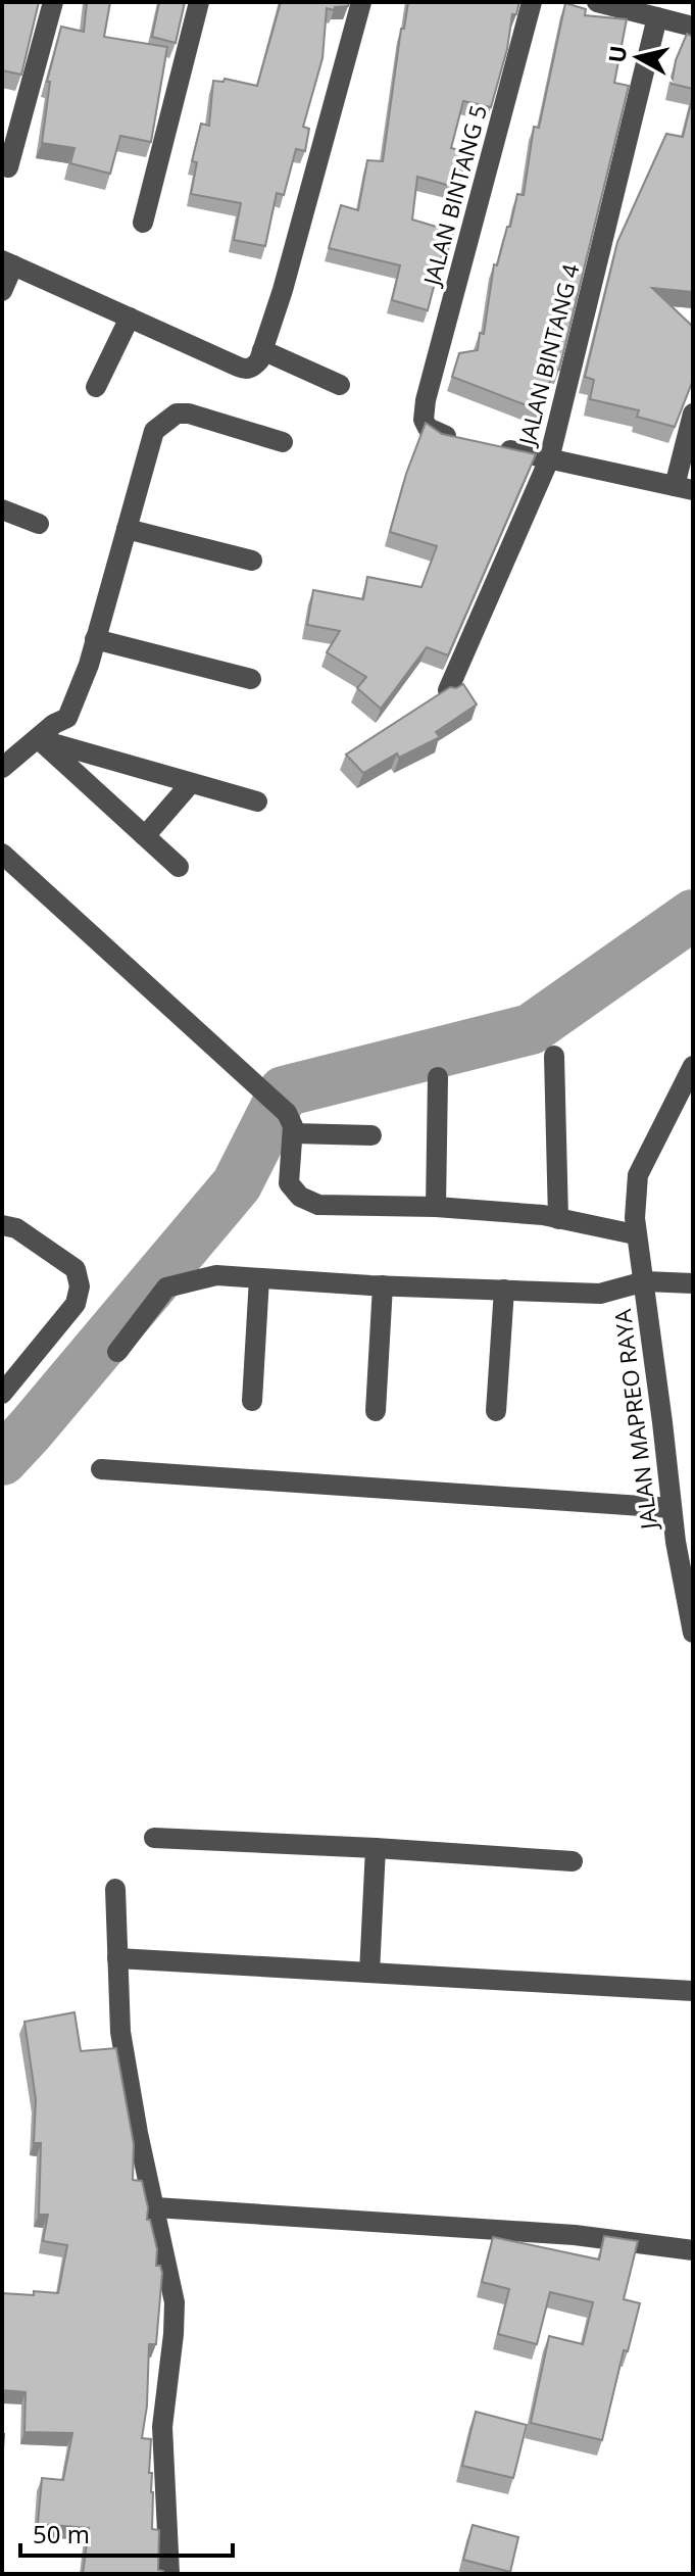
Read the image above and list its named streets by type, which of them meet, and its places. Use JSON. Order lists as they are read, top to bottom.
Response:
{
  "streets": {
    "street": ["JALAN BINTANG 5", "JALAN BINTANG 4", "JALAN MAPREO RAYA"]
  },
  "crossings": [
    ["JALAN BINTANG 5", "JALAN BINTANG 4"]
  ],
  "scale_bar": "50 m",
  "north": "left"
}
